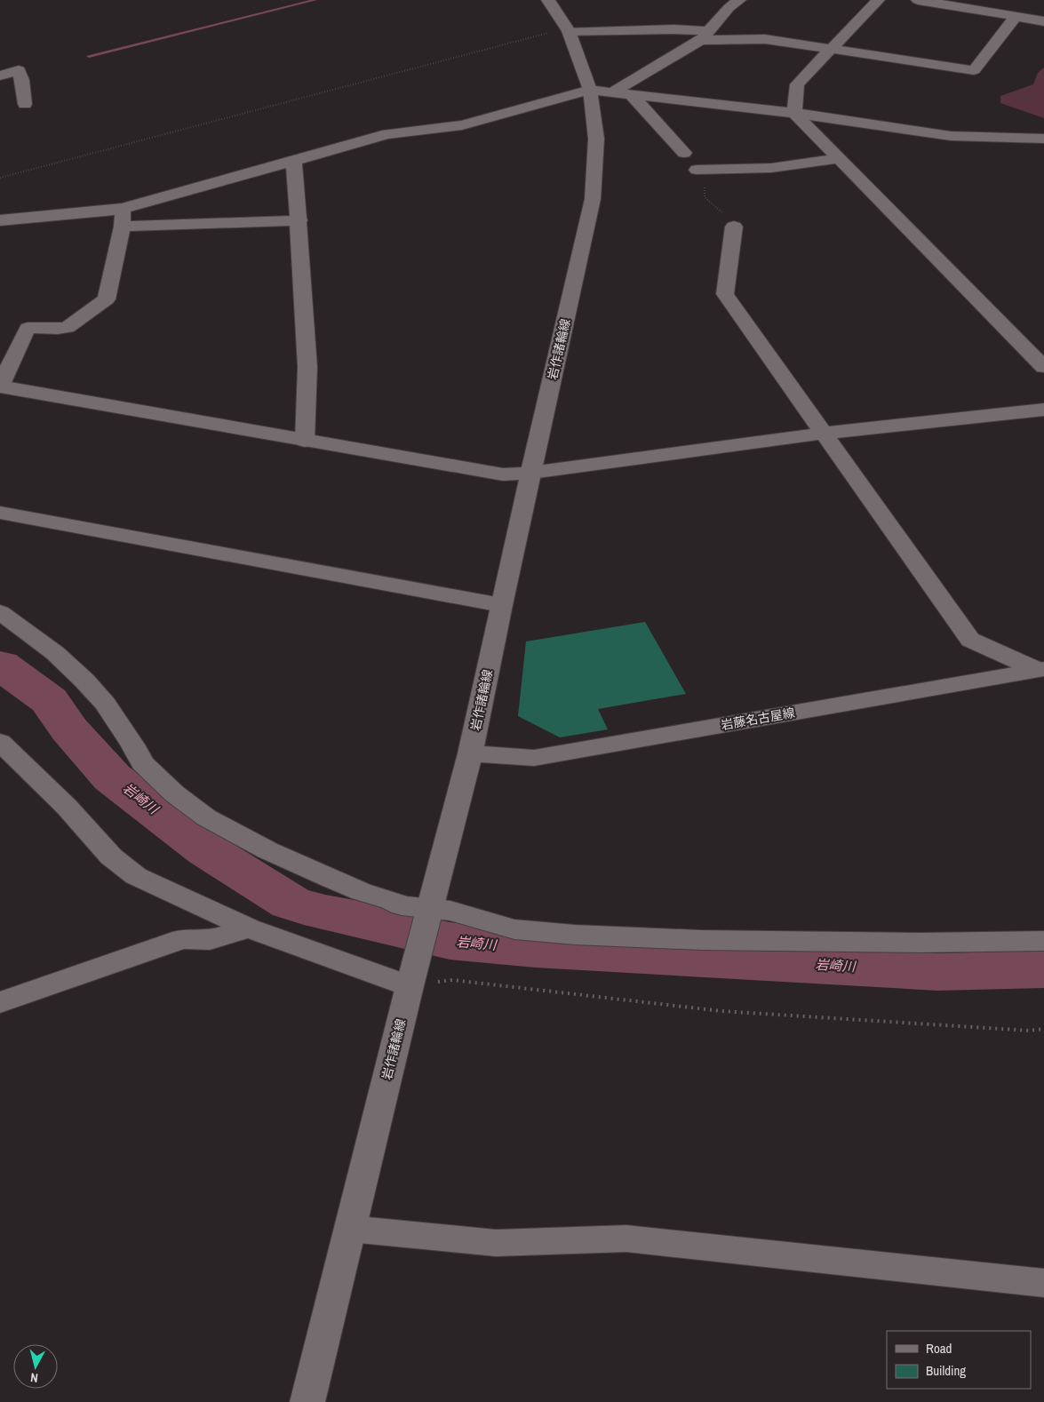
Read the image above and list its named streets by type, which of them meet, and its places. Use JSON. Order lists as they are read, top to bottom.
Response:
{
  "streets": {
    "street": ["岩作諸輪線", "岩藤名古屋線"]
  },
  "crossings": [
    ["岩作諸輪線", "岩藤名古屋線"]
  ],
  "water": ["岩崎川"],
  "legend": ["Road", "Building"],
  "north": "bottom"
}
